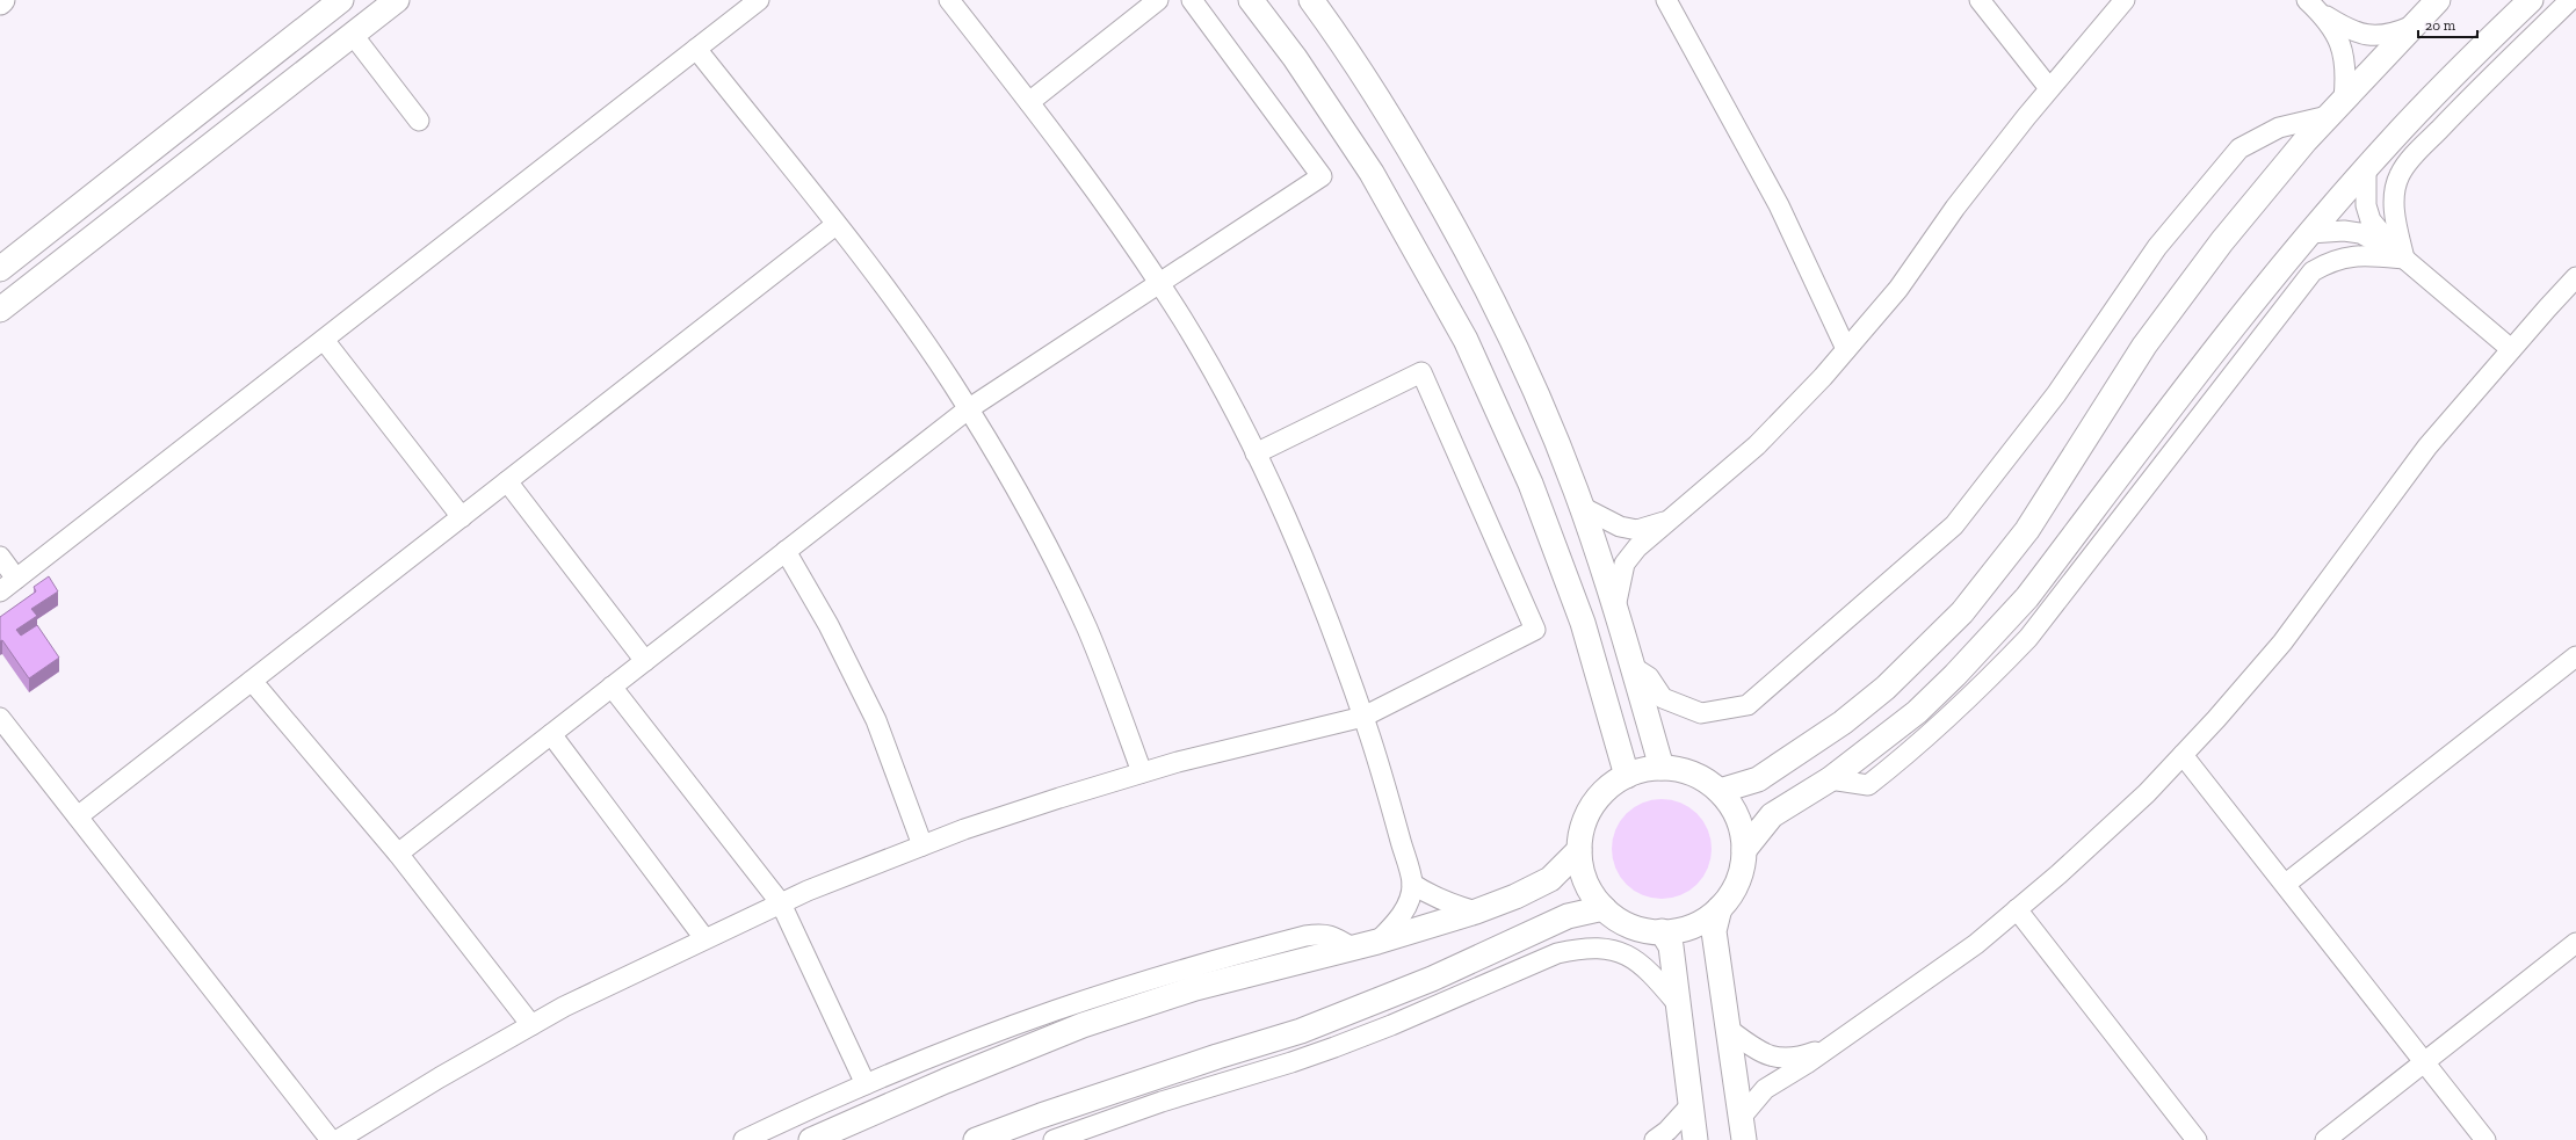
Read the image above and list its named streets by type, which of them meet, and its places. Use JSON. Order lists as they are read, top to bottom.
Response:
{
  "scale_bar": "20 m"
}
